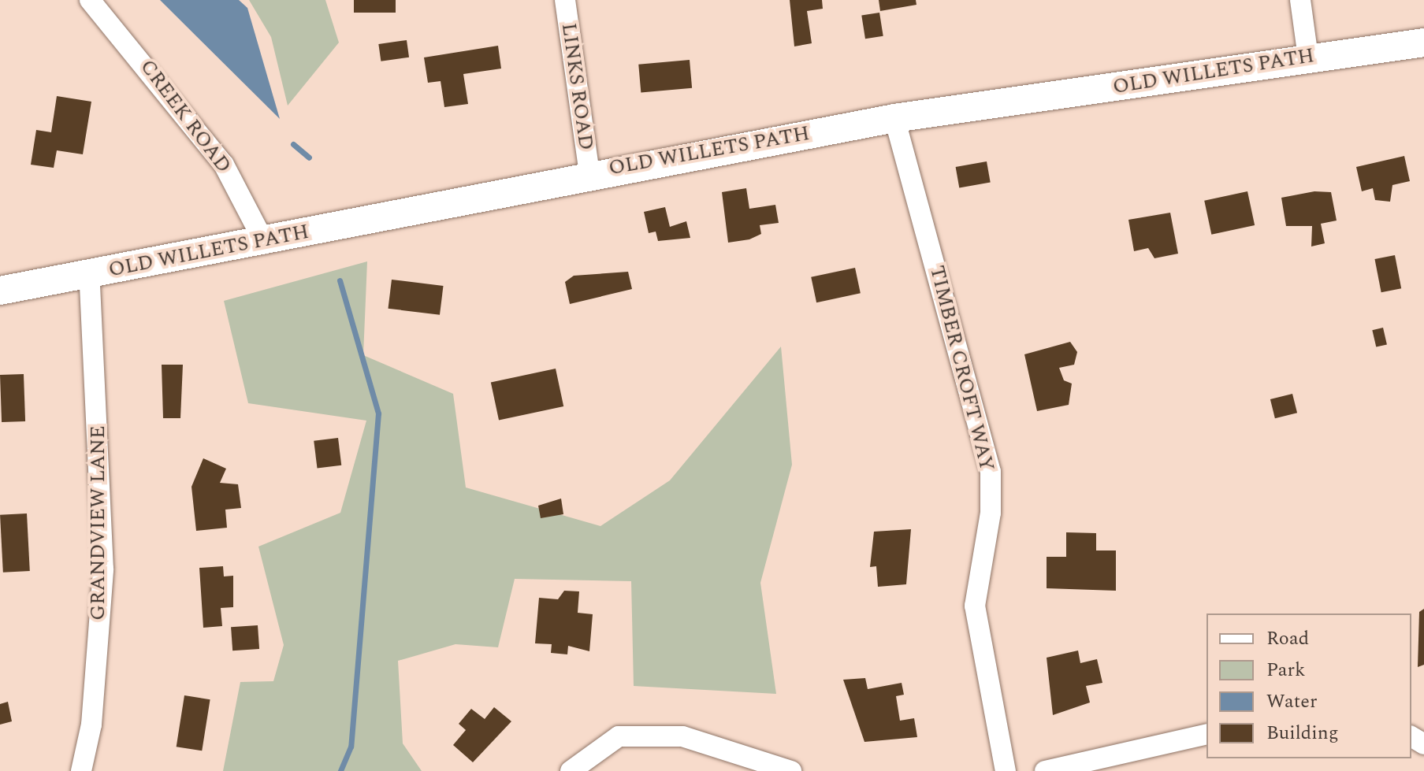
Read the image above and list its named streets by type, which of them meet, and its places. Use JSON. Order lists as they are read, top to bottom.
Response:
{
  "streets": {
    "main road": ["OLD WILLETS PATH"],
    "street": [
      "LINKS ROAD",
      "CREEK ROAD",
      "TIMBER CROFT WAY",
      "GRANDVIEW LANE"
    ]
  },
  "crossings": [
    ["OLD WILLETS PATH", "LINKS ROAD"],
    ["OLD WILLETS PATH", "CREEK ROAD"],
    ["OLD WILLETS PATH", "TIMBER CROFT WAY"],
    ["OLD WILLETS PATH", "GRANDVIEW LANE"]
  ],
  "legend": [
    "Road",
    "Park",
    "Water",
    "Building"
  ]
}
